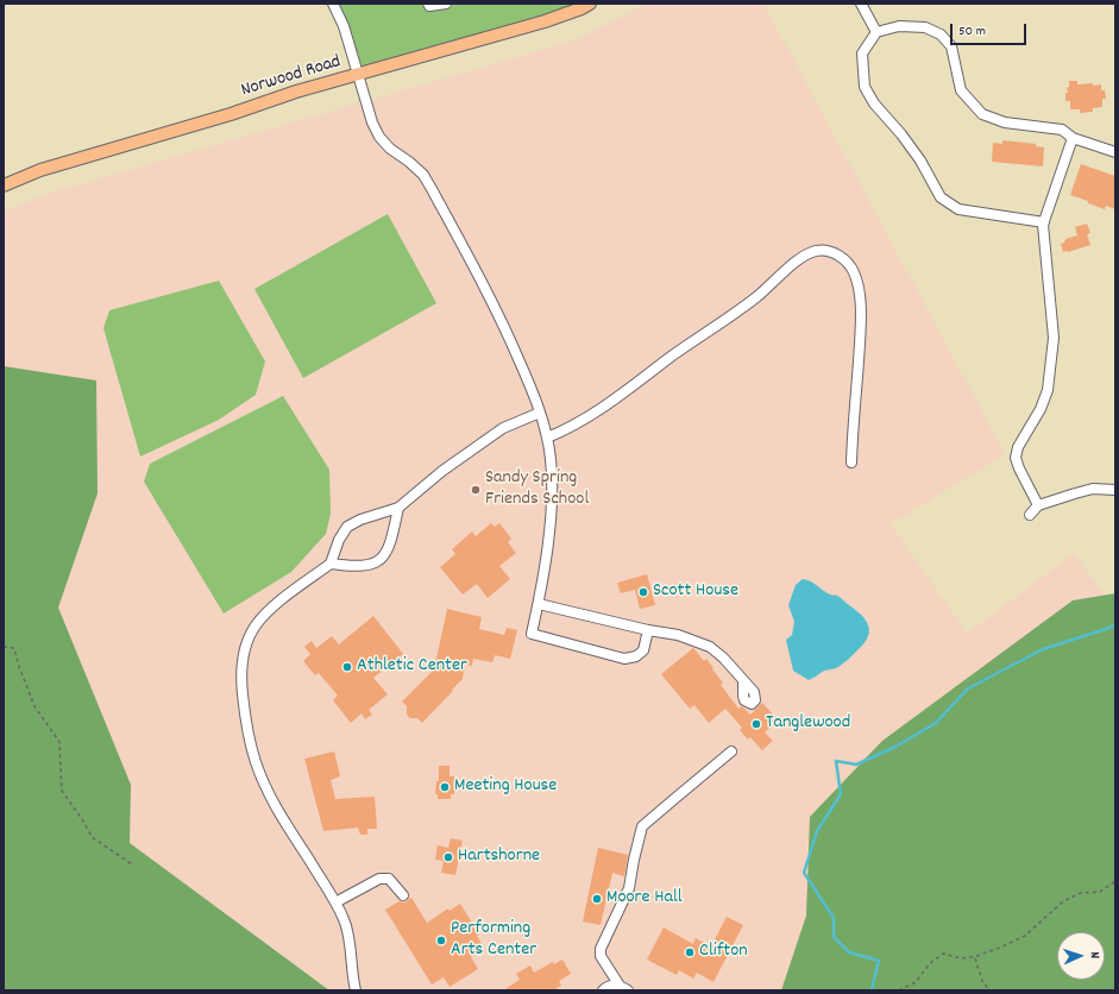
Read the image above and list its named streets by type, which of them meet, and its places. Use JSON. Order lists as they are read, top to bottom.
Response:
{
  "streets": {
    "main road": ["Norwood Road"]
  },
  "places": [
    "Sandy Spring Friends School",
    "Scott House",
    "Athletic Center",
    "Tanglewood",
    "Meeting House",
    "Hartshorne",
    "Moore Hall",
    "Performing Arts Center",
    "Clifton"
  ],
  "scale_bar": "50 m",
  "north": "right"
}
